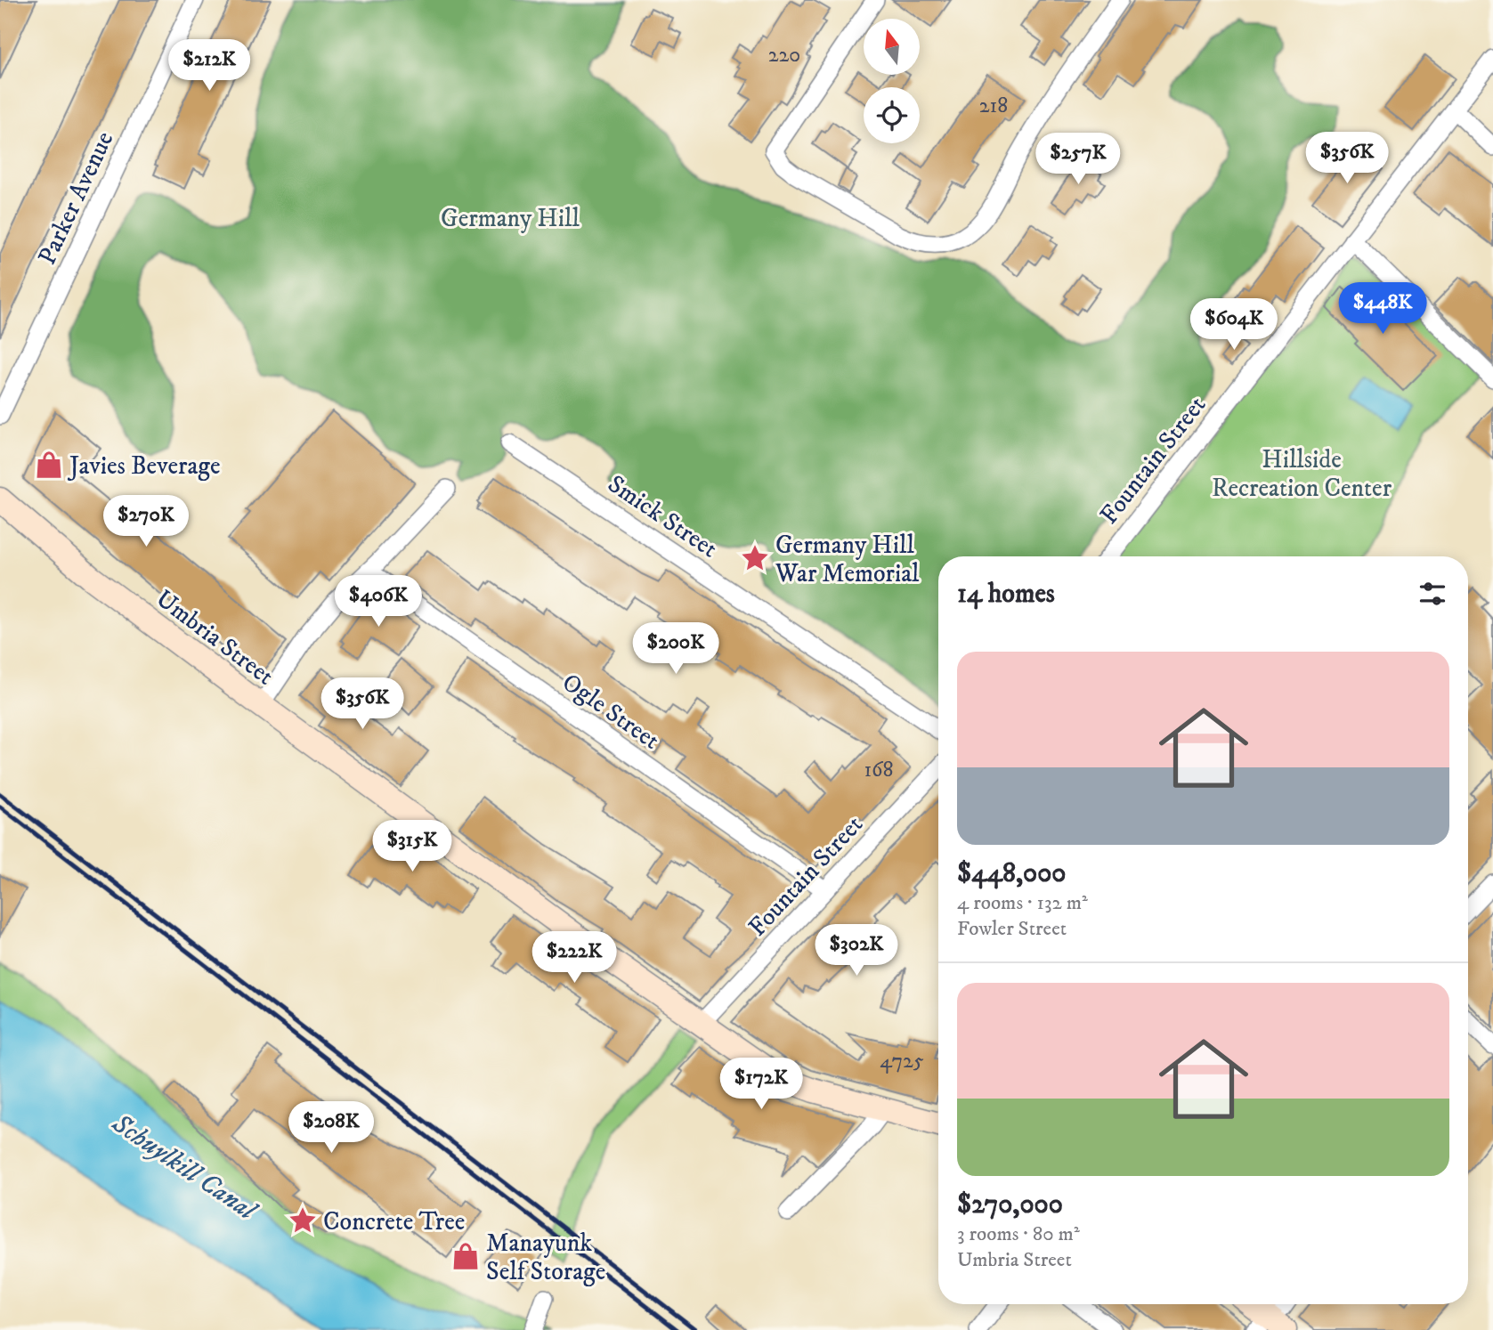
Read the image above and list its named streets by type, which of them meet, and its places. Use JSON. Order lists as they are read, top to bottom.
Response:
{
  "streets": {
    "main road": ["Umbria Street"],
    "street": [
      "Parker Avenue",
      "Fountain Street",
      "Smick Street",
      "Ogle Street"
    ]
  },
  "crossings": [
    ["Fountain Street", "Umbria Street"],
    ["Fountain Street", "Ogle Street"]
  ],
  "water": ["Schuylkill Canal"],
  "parks": ["Germany Hill", "Hillside Recreation Center"],
  "places": {
    "shop": ["Javies Beverage", "Manayunk Self Storage"],
    "place": ["Germany Hill War Memorial", "Concrete Tree"]
  },
  "house_numbers": [
    "220",
    "218",
    "168",
    "4725"
  ],
  "north": "top",
  "page": {
    "price": [
      "$212K",
      "$356K",
      "$257K",
      "$448K",
      "$604K",
      "$270K",
      "$406K",
      "$200K",
      "$356K",
      "$315K",
      "$302K",
      "$222K",
      "$172K",
      "$208K"
    ],
    "heading": "14 homes",
    "list": [
      {
        "name": "$448,000",
        "note": "4 rooms · 132 m² · Fowler Street"
      },
      {
        "name": "$270,000",
        "note": "3 rooms · 80 m² · Umbria Street"
      }
    ]
  }
}
